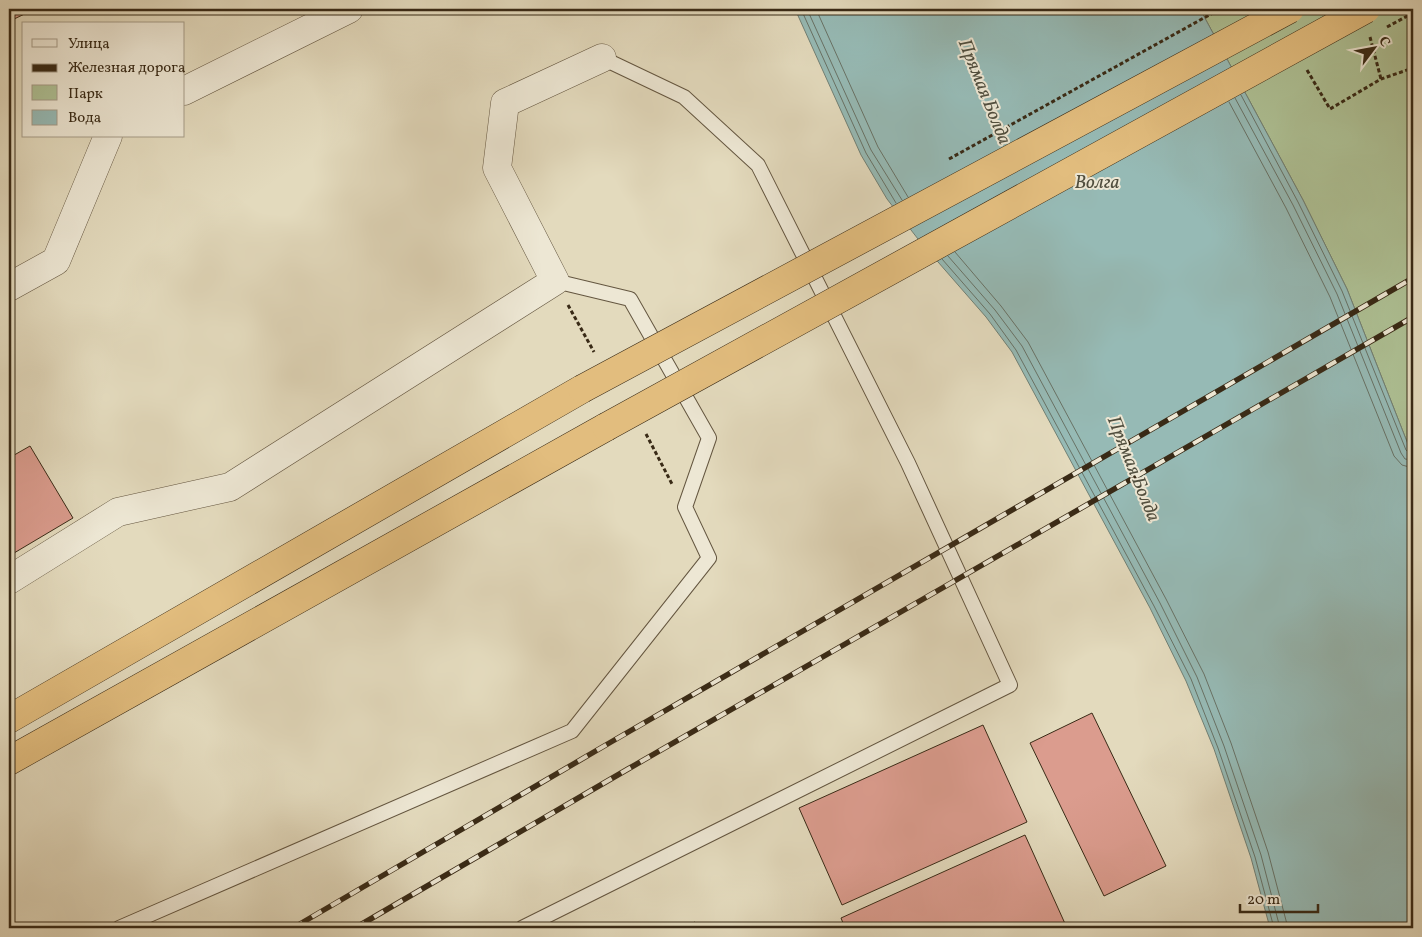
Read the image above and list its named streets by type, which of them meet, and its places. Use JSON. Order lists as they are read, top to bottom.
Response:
{
  "water": ["Прямая Болда", "Волга"],
  "legend": [
    "Улица",
    "Железная дорога",
    "Парк",
    "Вода"
  ],
  "scale_bar": "20 m",
  "north": "top right"
}
